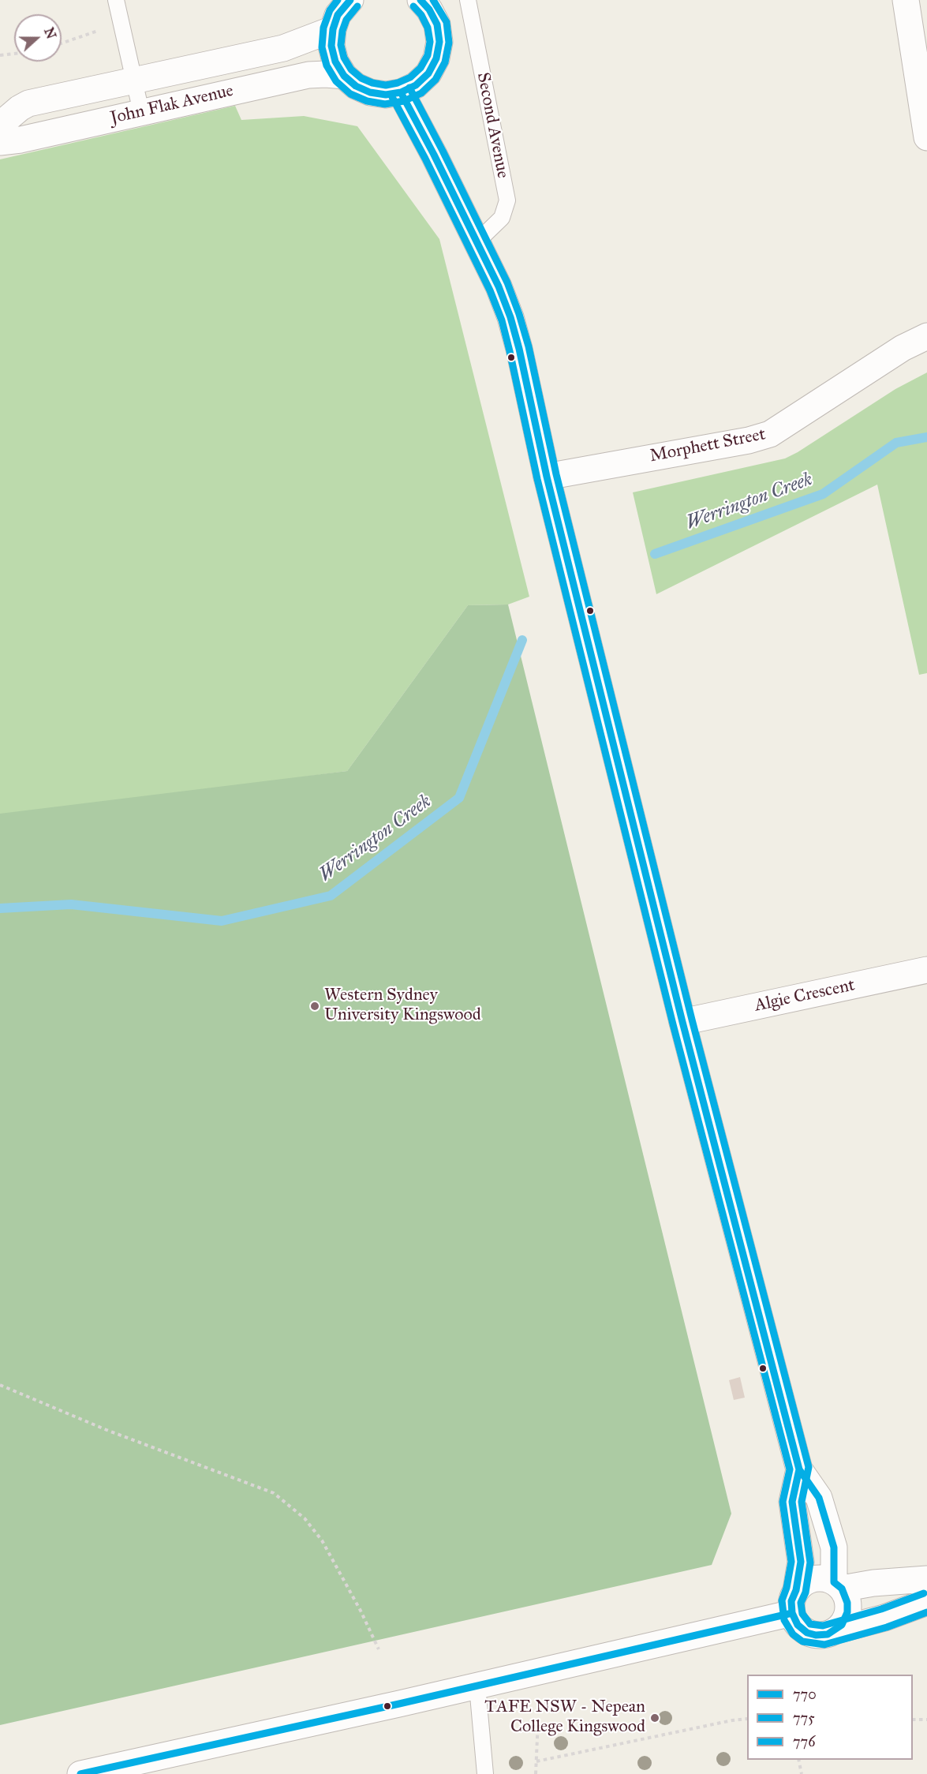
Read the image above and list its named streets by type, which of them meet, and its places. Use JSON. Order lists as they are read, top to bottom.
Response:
{
  "streets": {
    "street": ["John Flak Avenue", "Morphett Street", "Algie Crescent"],
    "lane": ["Second Avenue"]
  },
  "water": ["Werrington Creek"],
  "places": ["Western Sydney University Kingswood", "TAFE NSW - Nepean College Kingswood"],
  "lines": ["transit line 770", "transit line 775", "transit line 776"],
  "legend": ["770", "775", "776"],
  "north": "right"
}
